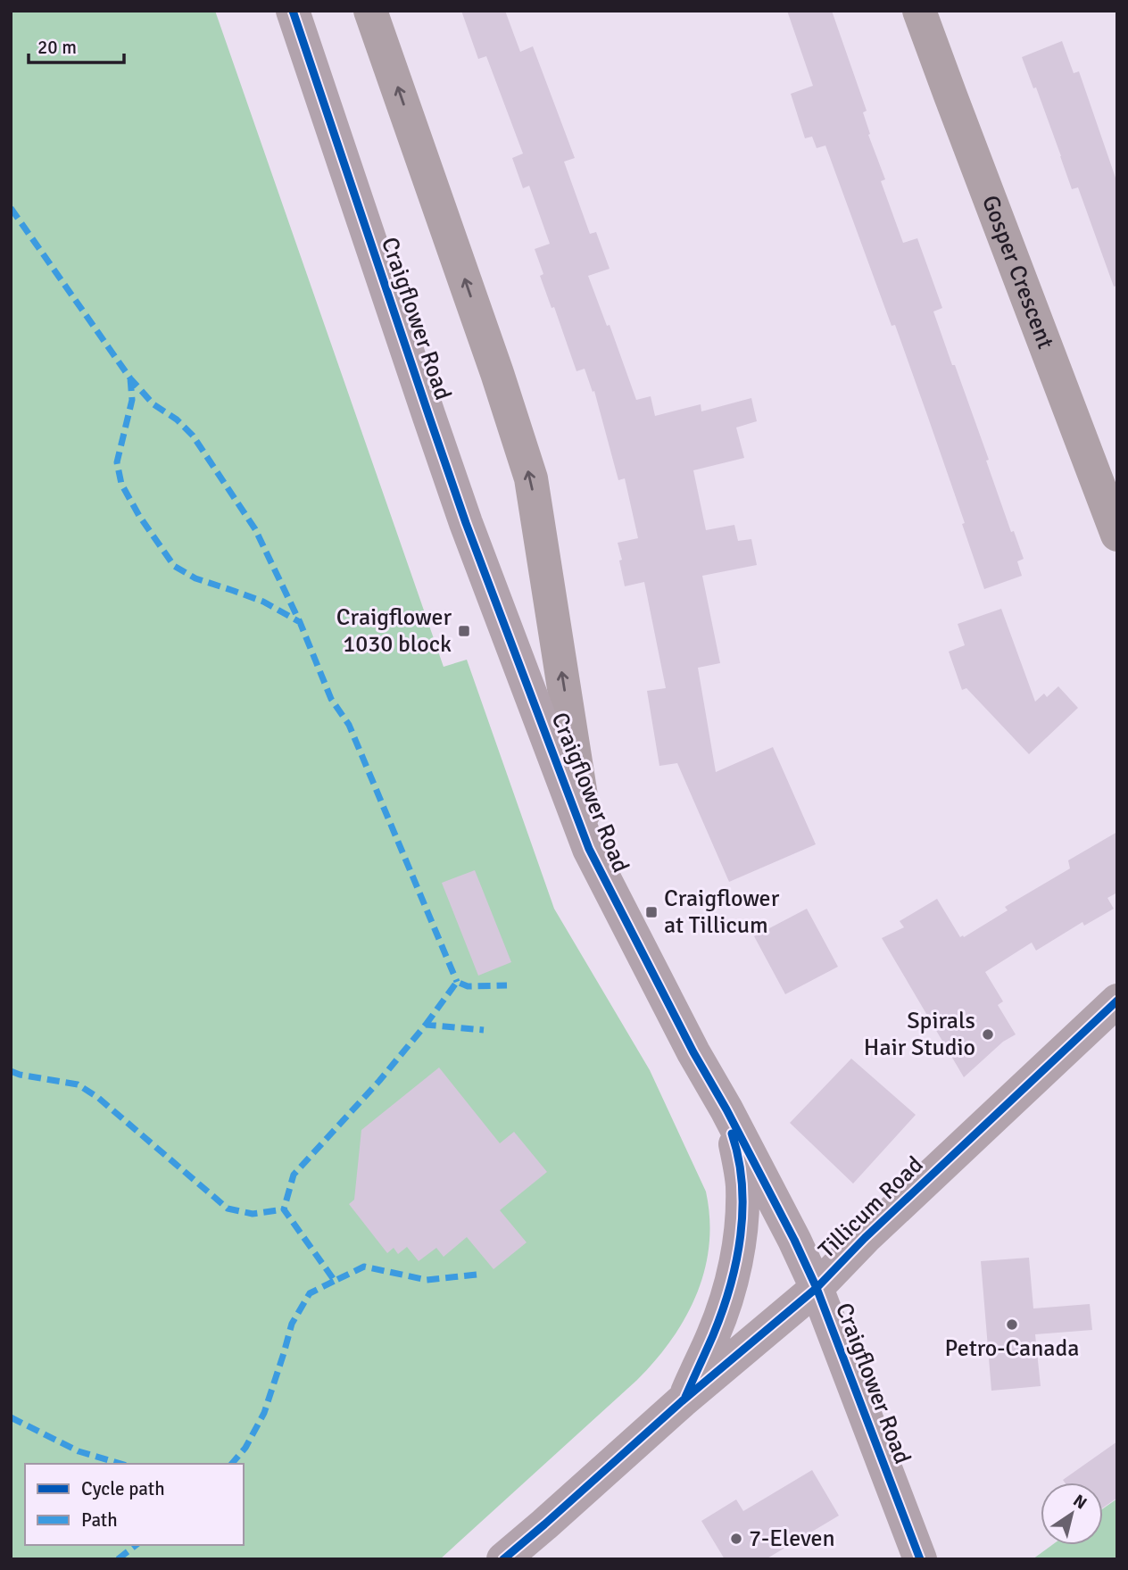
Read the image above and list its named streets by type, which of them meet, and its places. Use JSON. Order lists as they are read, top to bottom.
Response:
{
  "streets": {
    "main road": ["Craigflower Road", "Tillicum Road"],
    "street": ["Gosper Crescent"]
  },
  "crossings": [
    ["Craigflower Road", "Tillicum Road"]
  ],
  "places": {
    "transit": ["Craigflower 1030 block", "Craigflower at Tillicum"],
    "other": ["Spirals Hair Studio", "Petro-Canada", "7-Eleven"]
  },
  "legend": ["Cycle path", "Path"],
  "scale_bar": "20 m",
  "north": "top right"
}
